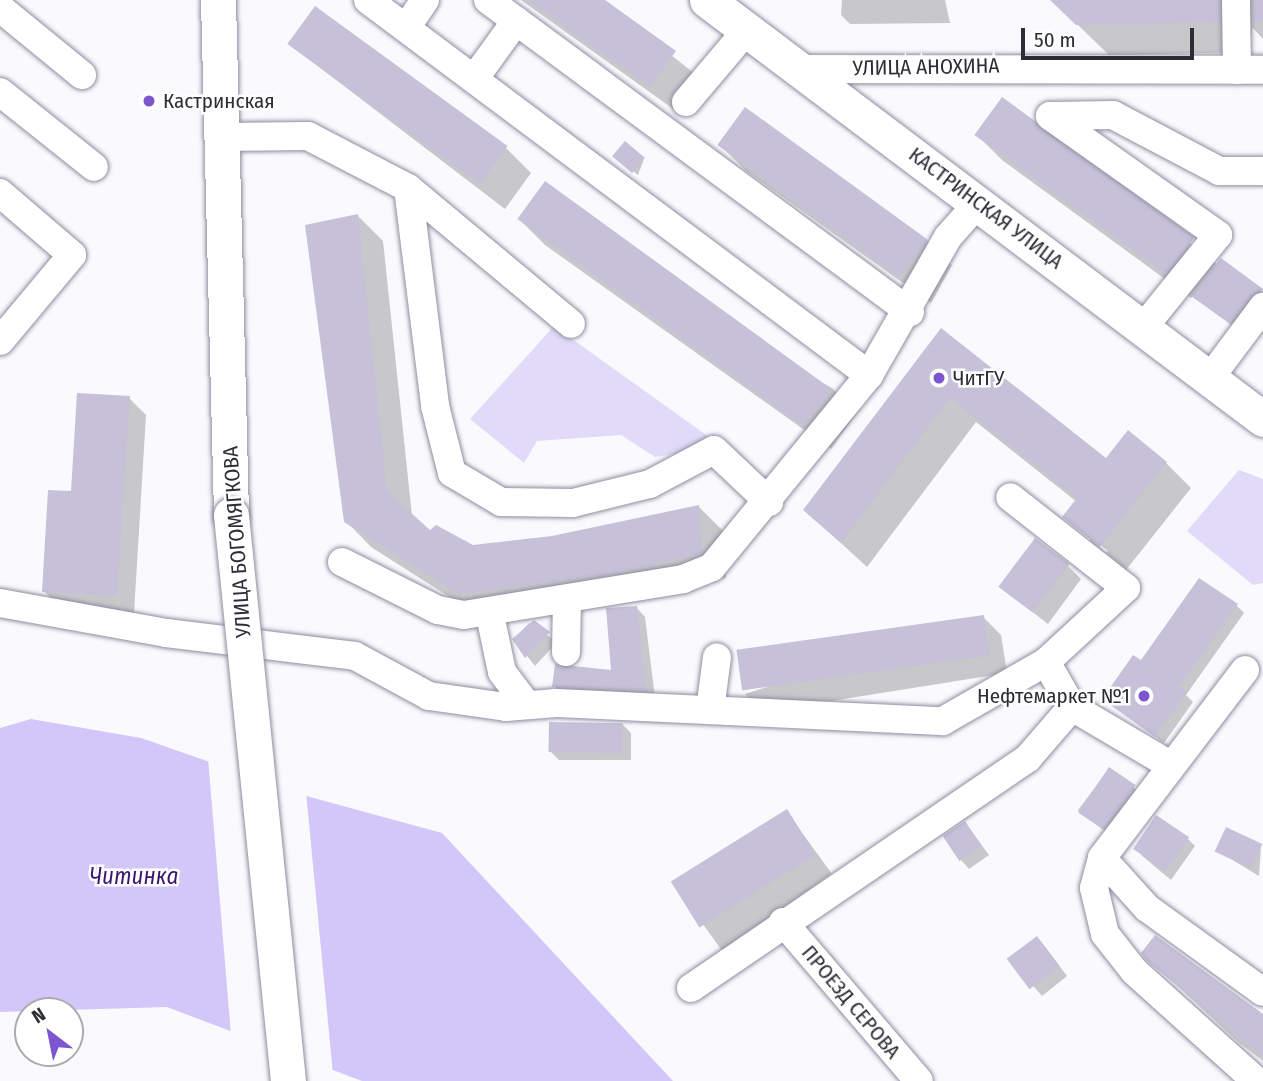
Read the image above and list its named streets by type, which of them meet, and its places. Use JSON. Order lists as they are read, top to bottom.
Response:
{
  "streets": {
    "main road": ["КАСТРИНСКАЯ УЛИЦА", "УЛИЦА БОГОМЯГКОВА"],
    "street": ["УЛИЦА АНОХИНА", "ПРОЕЗД СЕРОВА"]
  },
  "crossings": [
    ["УЛИЦА АНОХИНА", "КАСТРИНСКАЯ УЛИЦА"]
  ],
  "water": ["Читинка"],
  "places": ["Кастринская", "ЧитГУ", "Нефтемаркет №1"],
  "scale_bar": "50 m",
  "north": "top left"
}
